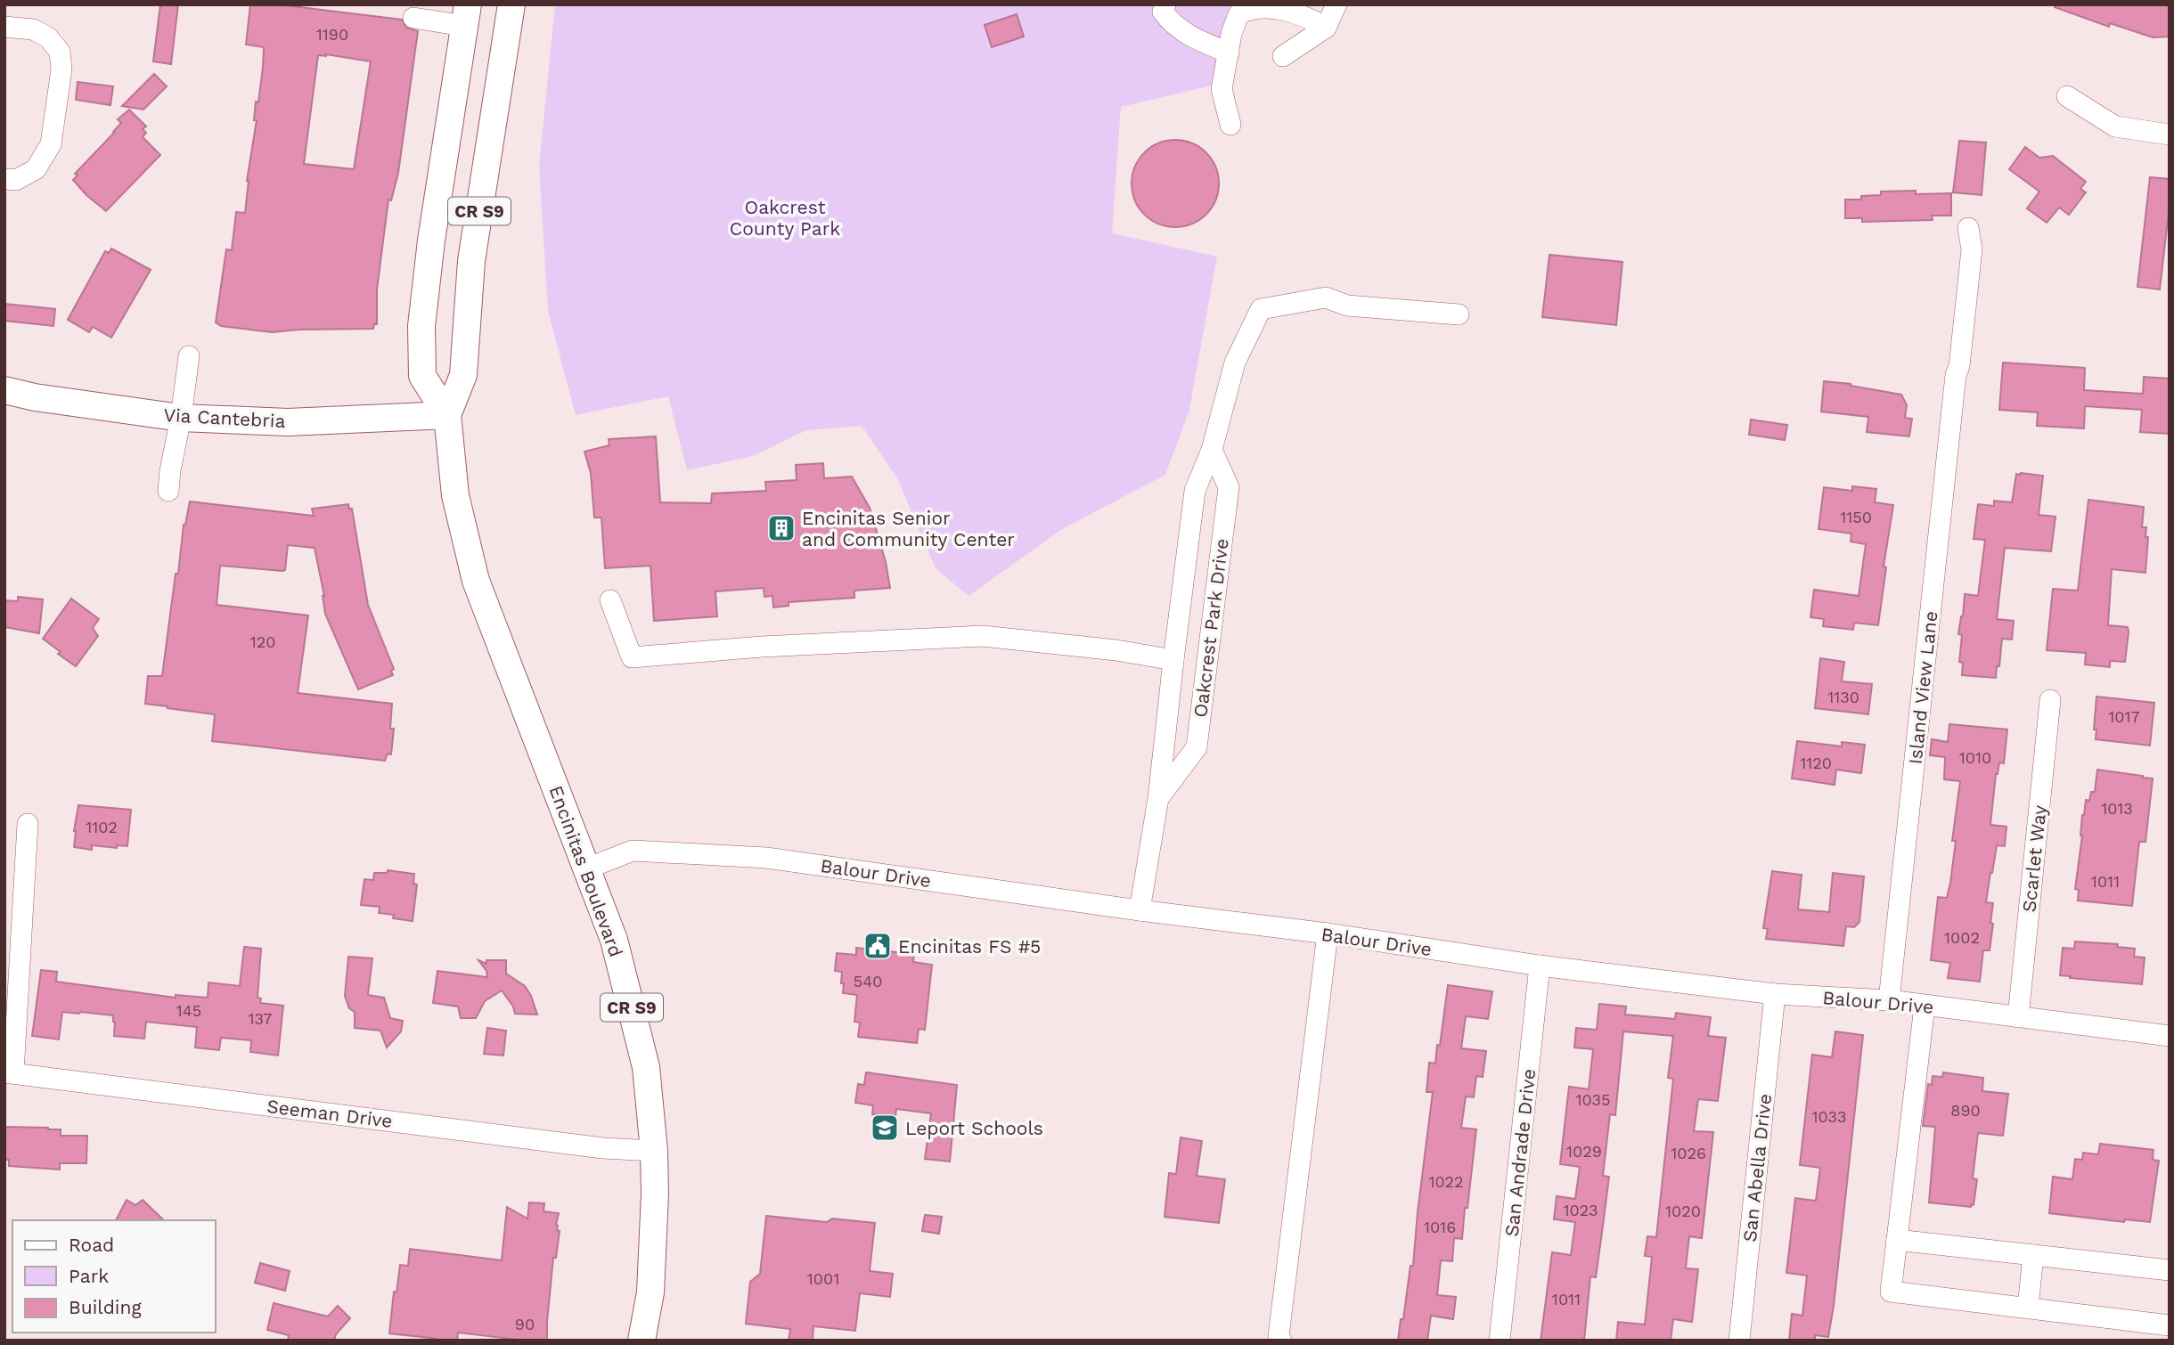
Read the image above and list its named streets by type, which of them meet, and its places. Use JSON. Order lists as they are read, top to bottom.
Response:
{
  "streets": {
    "main road": ["CR S9", "Via Cantebria", "Encinitas Boulevard"],
    "street": [
      "Oakcrest Park Drive",
      "Island View Lane",
      "Scarlet Way",
      "Balour Drive",
      "Seeman Drive",
      "San Andrade Drive",
      "San Abella Drive"
    ]
  },
  "crossings": [
    ["Via Cantebria", "Encinitas Boulevard"],
    ["Oakcrest Park Drive", "Balour Drive"],
    ["Island View Lane", "Balour Drive"],
    ["Scarlet Way", "Balour Drive"],
    ["Encinitas Boulevard", "Balour Drive"],
    ["Encinitas Boulevard", "Seeman Drive"],
    ["Balour Drive", "San Andrade Drive"],
    ["Balour Drive", "San Abella Drive"]
  ],
  "parks": ["Oakcrest County Park"],
  "places": {
    "building": ["Encinitas Senior and Community Center"],
    "public building": ["Encinitas FS #5"],
    "school or university": ["Leport Schools"]
  },
  "house_numbers": [
    "1190",
    "1150",
    "120",
    "1130",
    "1017",
    "1010",
    "1120",
    "1013",
    "1102",
    "1011",
    "1002",
    "540",
    "145",
    "137",
    "1035",
    "890",
    "1033",
    "1029",
    "1026",
    "1022",
    "1023",
    "1020",
    "1016",
    "1001",
    "1011",
    "90"
  ],
  "legend": ["Road", "Park", "Building"]
}
